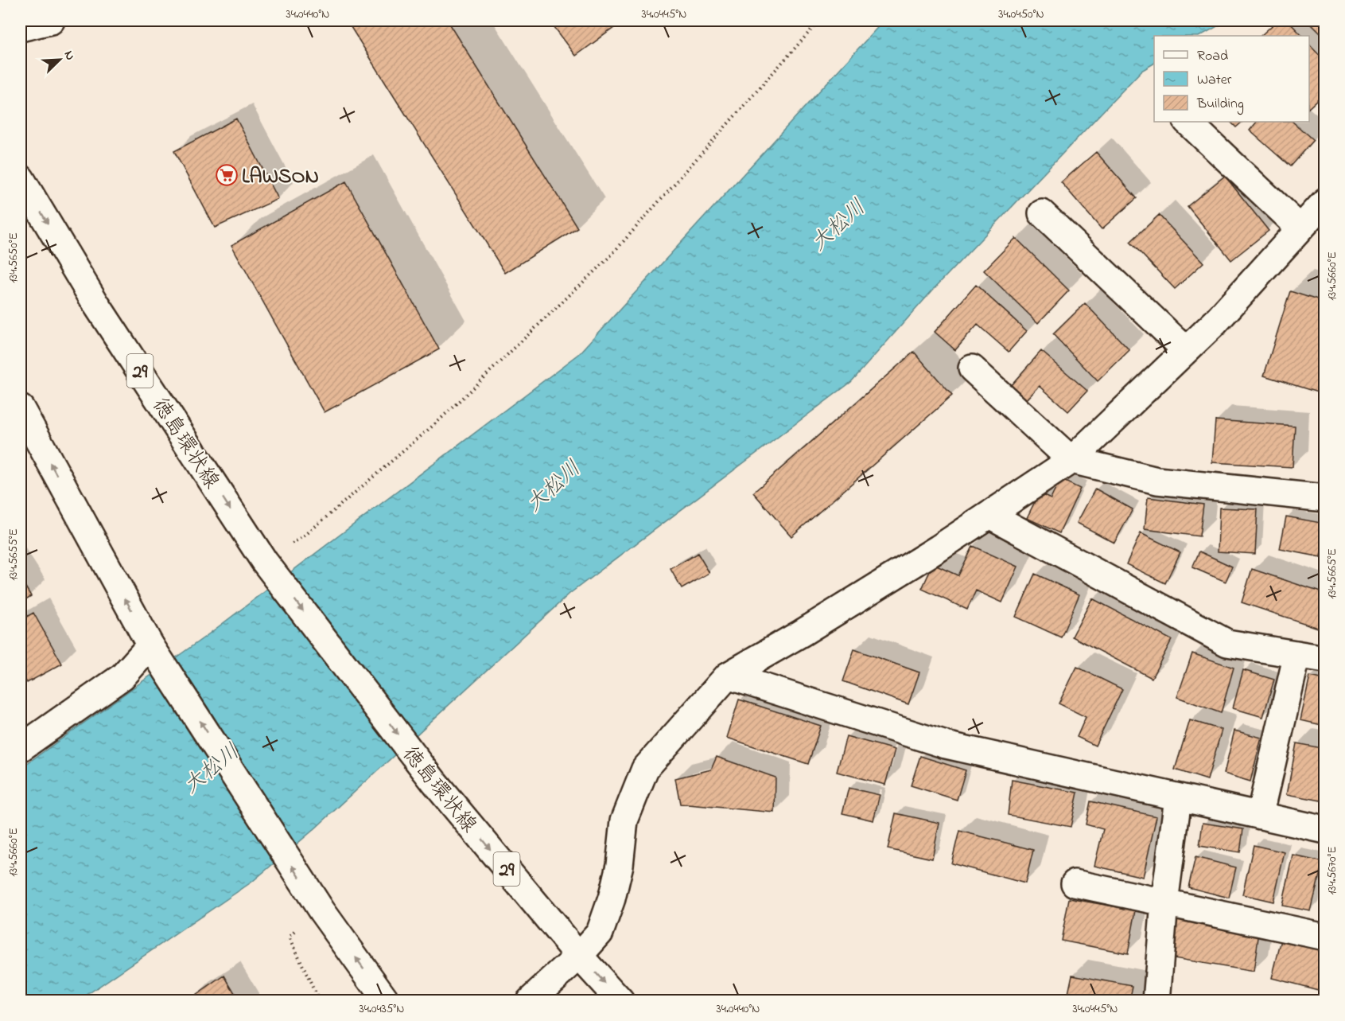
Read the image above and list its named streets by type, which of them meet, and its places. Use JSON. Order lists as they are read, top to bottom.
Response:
{
  "streets": {
    "street": ["29", "徳島環状線"]
  },
  "water": ["大松川"],
  "places": {
    "supermarket": ["LAWSON"]
  },
  "legend": ["Road", "Water", "Building"],
  "north": "top right",
  "coordinates": [
    "34.0440°N",
    "34.0445°N",
    "34.0450°N",
    "134.5650°E",
    "134.5660°E",
    "134.5655°E",
    "134.5665°E",
    "134.5670°E",
    "34.0435°N"
  ]
}
